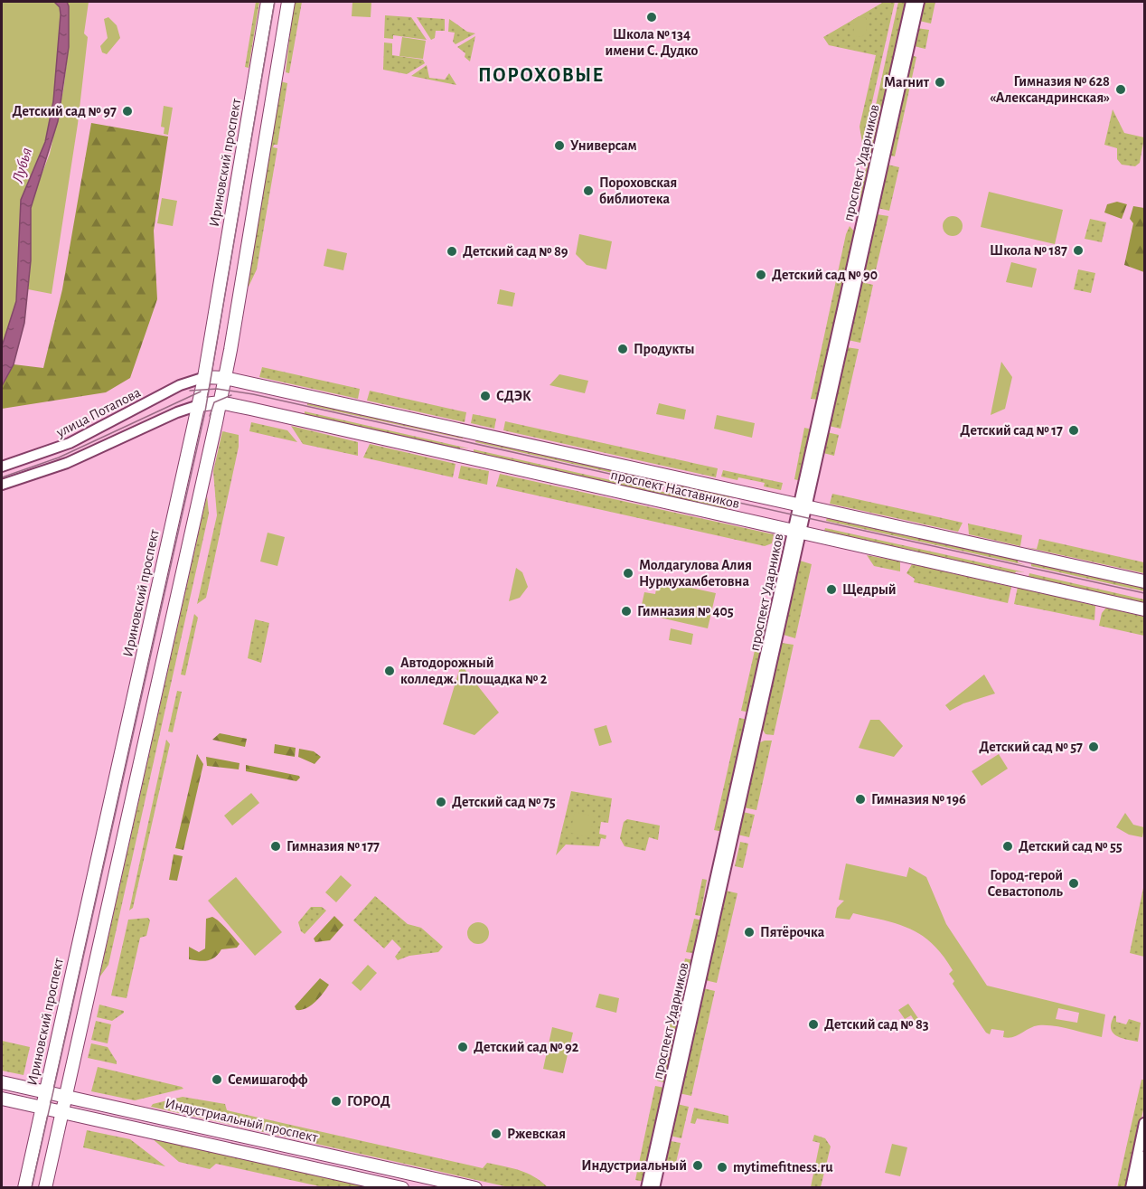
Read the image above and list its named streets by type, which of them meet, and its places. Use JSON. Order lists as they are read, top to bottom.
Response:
{
  "streets": {
    "main road": ["Ириновский проспект", "проспект Наставников", "Индустриальный проспект"],
    "street": ["проспект Ударников", "улица Потапова"]
  },
  "crossings": [
    ["Ириновский проспект", "улица Потапова"],
    ["Ириновский проспект", "проспект Наставников"],
    ["Ириновский проспект", "Индустриальный проспект"],
    ["проспект Ударников", "проспект Наставников"],
    ["улица Потапова", "проспект Наставников"]
  ],
  "districts": ["ПОРОХОВЫЕ"],
  "water": ["Лубья"],
  "places": [
    "Школа № 134 имени С. Дудко",
    "Магнит",
    "Гимназия № 628 «Александринская»",
    "Детский сад № 97",
    "Универсам",
    "Пороховская библиотека",
    "Школа № 187",
    "Детский сад № 89",
    "Детский сад № 90",
    "Продукты",
    "СДЭК",
    "Детский сад № 17",
    "Молдагулова Алия Нурмухамбетовна",
    "Щедрый",
    "Гимназия № 405",
    "Автодорожный колледж. Площадка № 2",
    "Детский сад № 57",
    "Гимназия № 196",
    "Детский сад № 75",
    "Гимназия № 177",
    "Детский сад № 55",
    "Город-герой Севастополь",
    "Пятёрочка",
    "Детский сад № 83",
    "Детский сад № 92",
    "Семишагофф",
    "ГОРОД",
    "Ржевская",
    "Индустриальный",
    "mytimefitness.ru"
  ]
}
